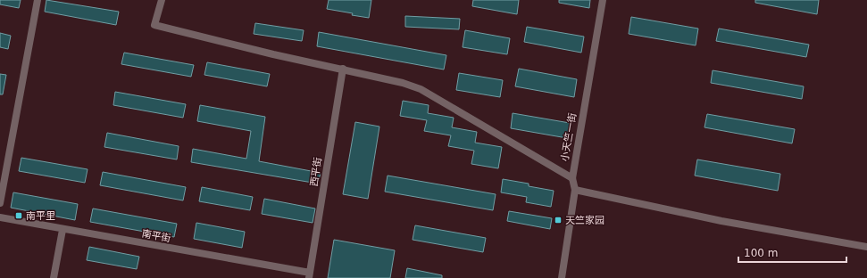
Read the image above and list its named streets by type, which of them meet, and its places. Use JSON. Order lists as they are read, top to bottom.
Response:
{
  "streets": {
    "street": ["小天竺一街", "西平街", "南平街"]
  },
  "crossings": [
    ["西平街", "南平街"]
  ],
  "places": {
    "transit": ["南平里", "天竺家园"]
  },
  "scale_bar": "100 m"
}
